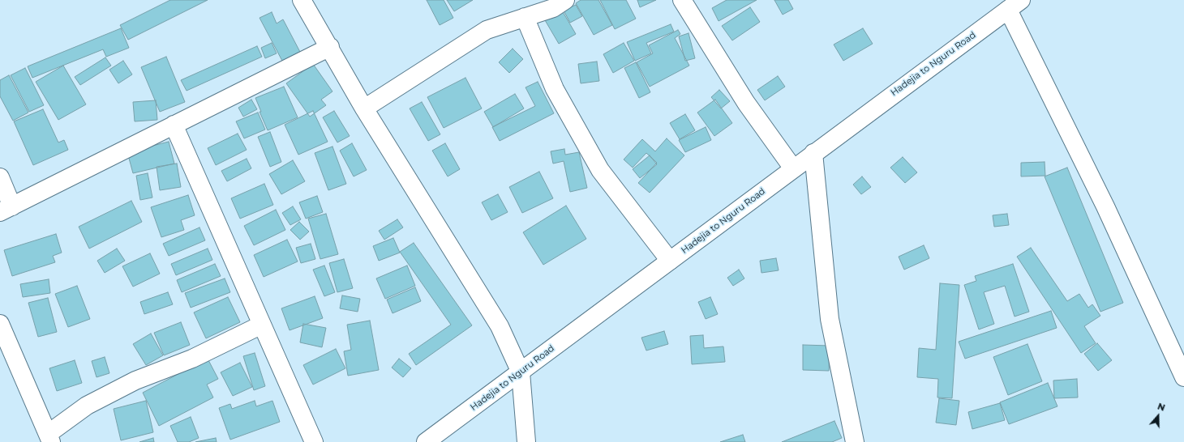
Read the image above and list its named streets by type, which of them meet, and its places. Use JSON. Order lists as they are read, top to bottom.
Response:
{
  "streets": {
    "street": ["Hadejia to Nguru Road"]
  },
  "north": "top"
}
